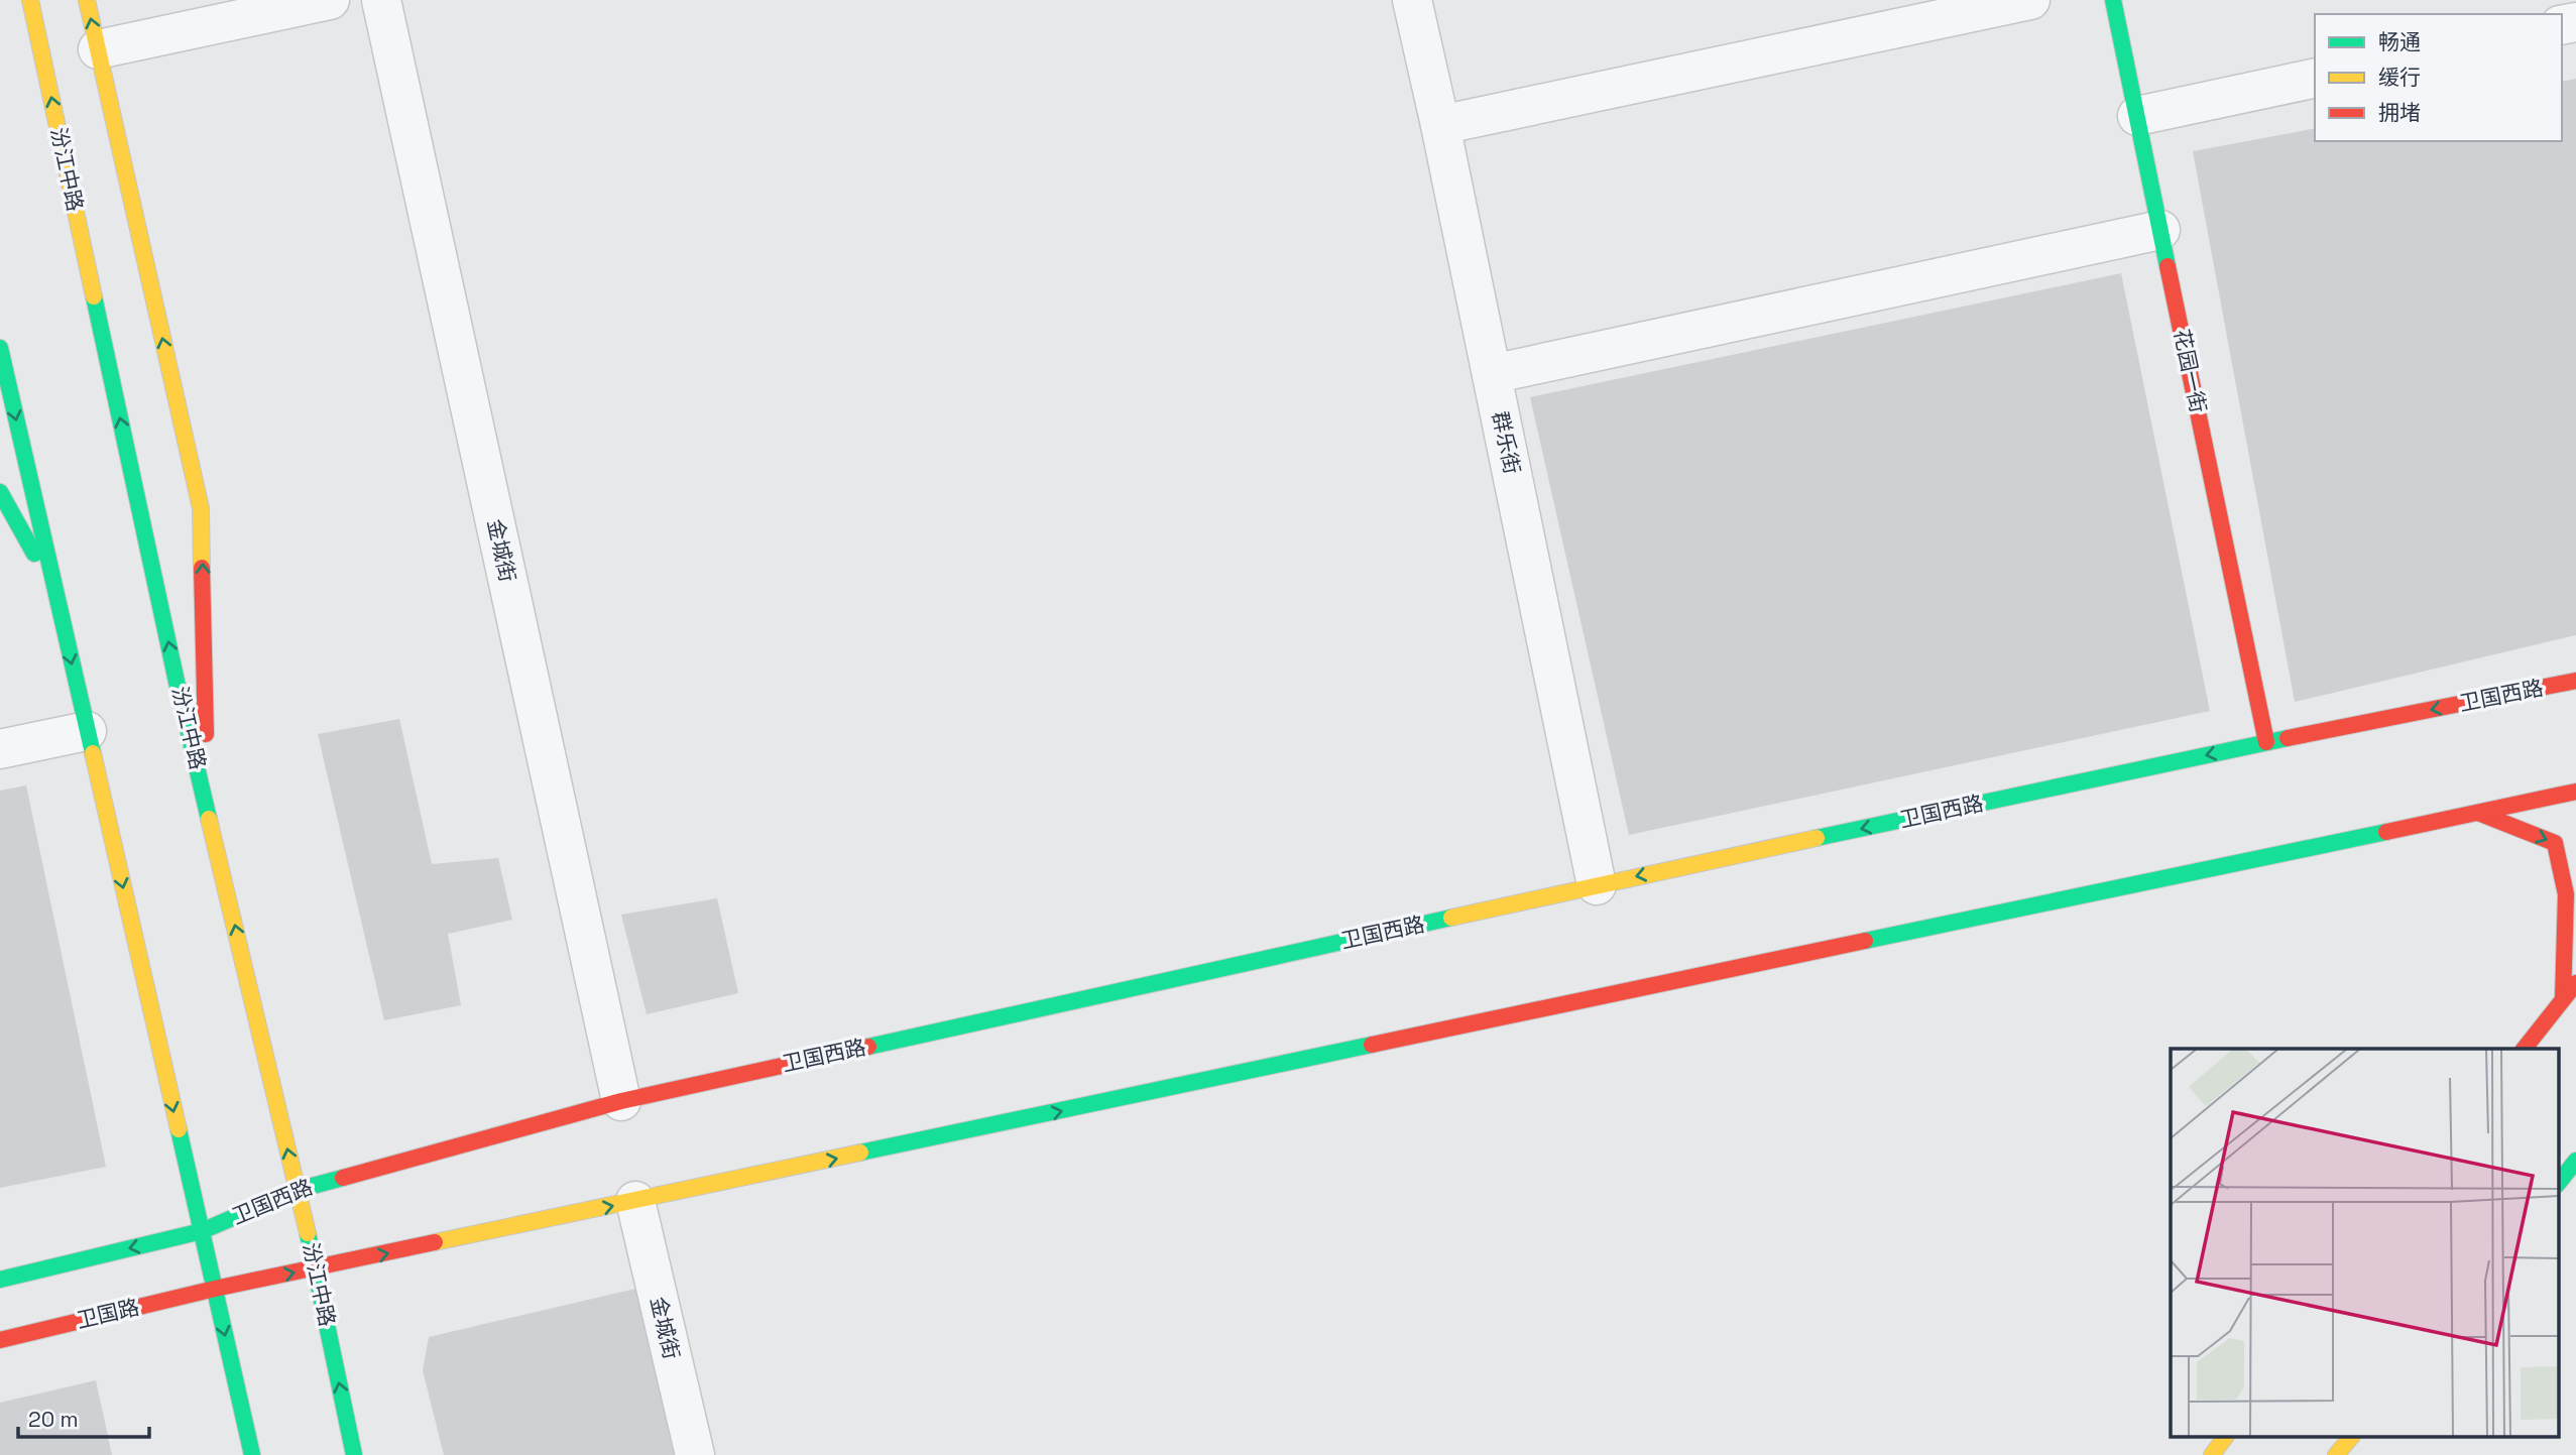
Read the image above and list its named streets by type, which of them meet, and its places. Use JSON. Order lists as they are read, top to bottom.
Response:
{
  "streets": {
    "main road": [
      "汾江中路",
      "花园一街",
      "卫国西路",
      "卫国路"
    ],
    "street": ["群乐街", "金城街"]
  },
  "crossings": [
    ["汾江中路", "卫国西路"],
    ["花园一街", "卫国西路"],
    ["群乐街", "卫国西路"],
    ["金城街", "卫国西路"]
  ],
  "legend": ["畅通", "缓行", "拥堵"],
  "scale_bar": "20 m"
}
